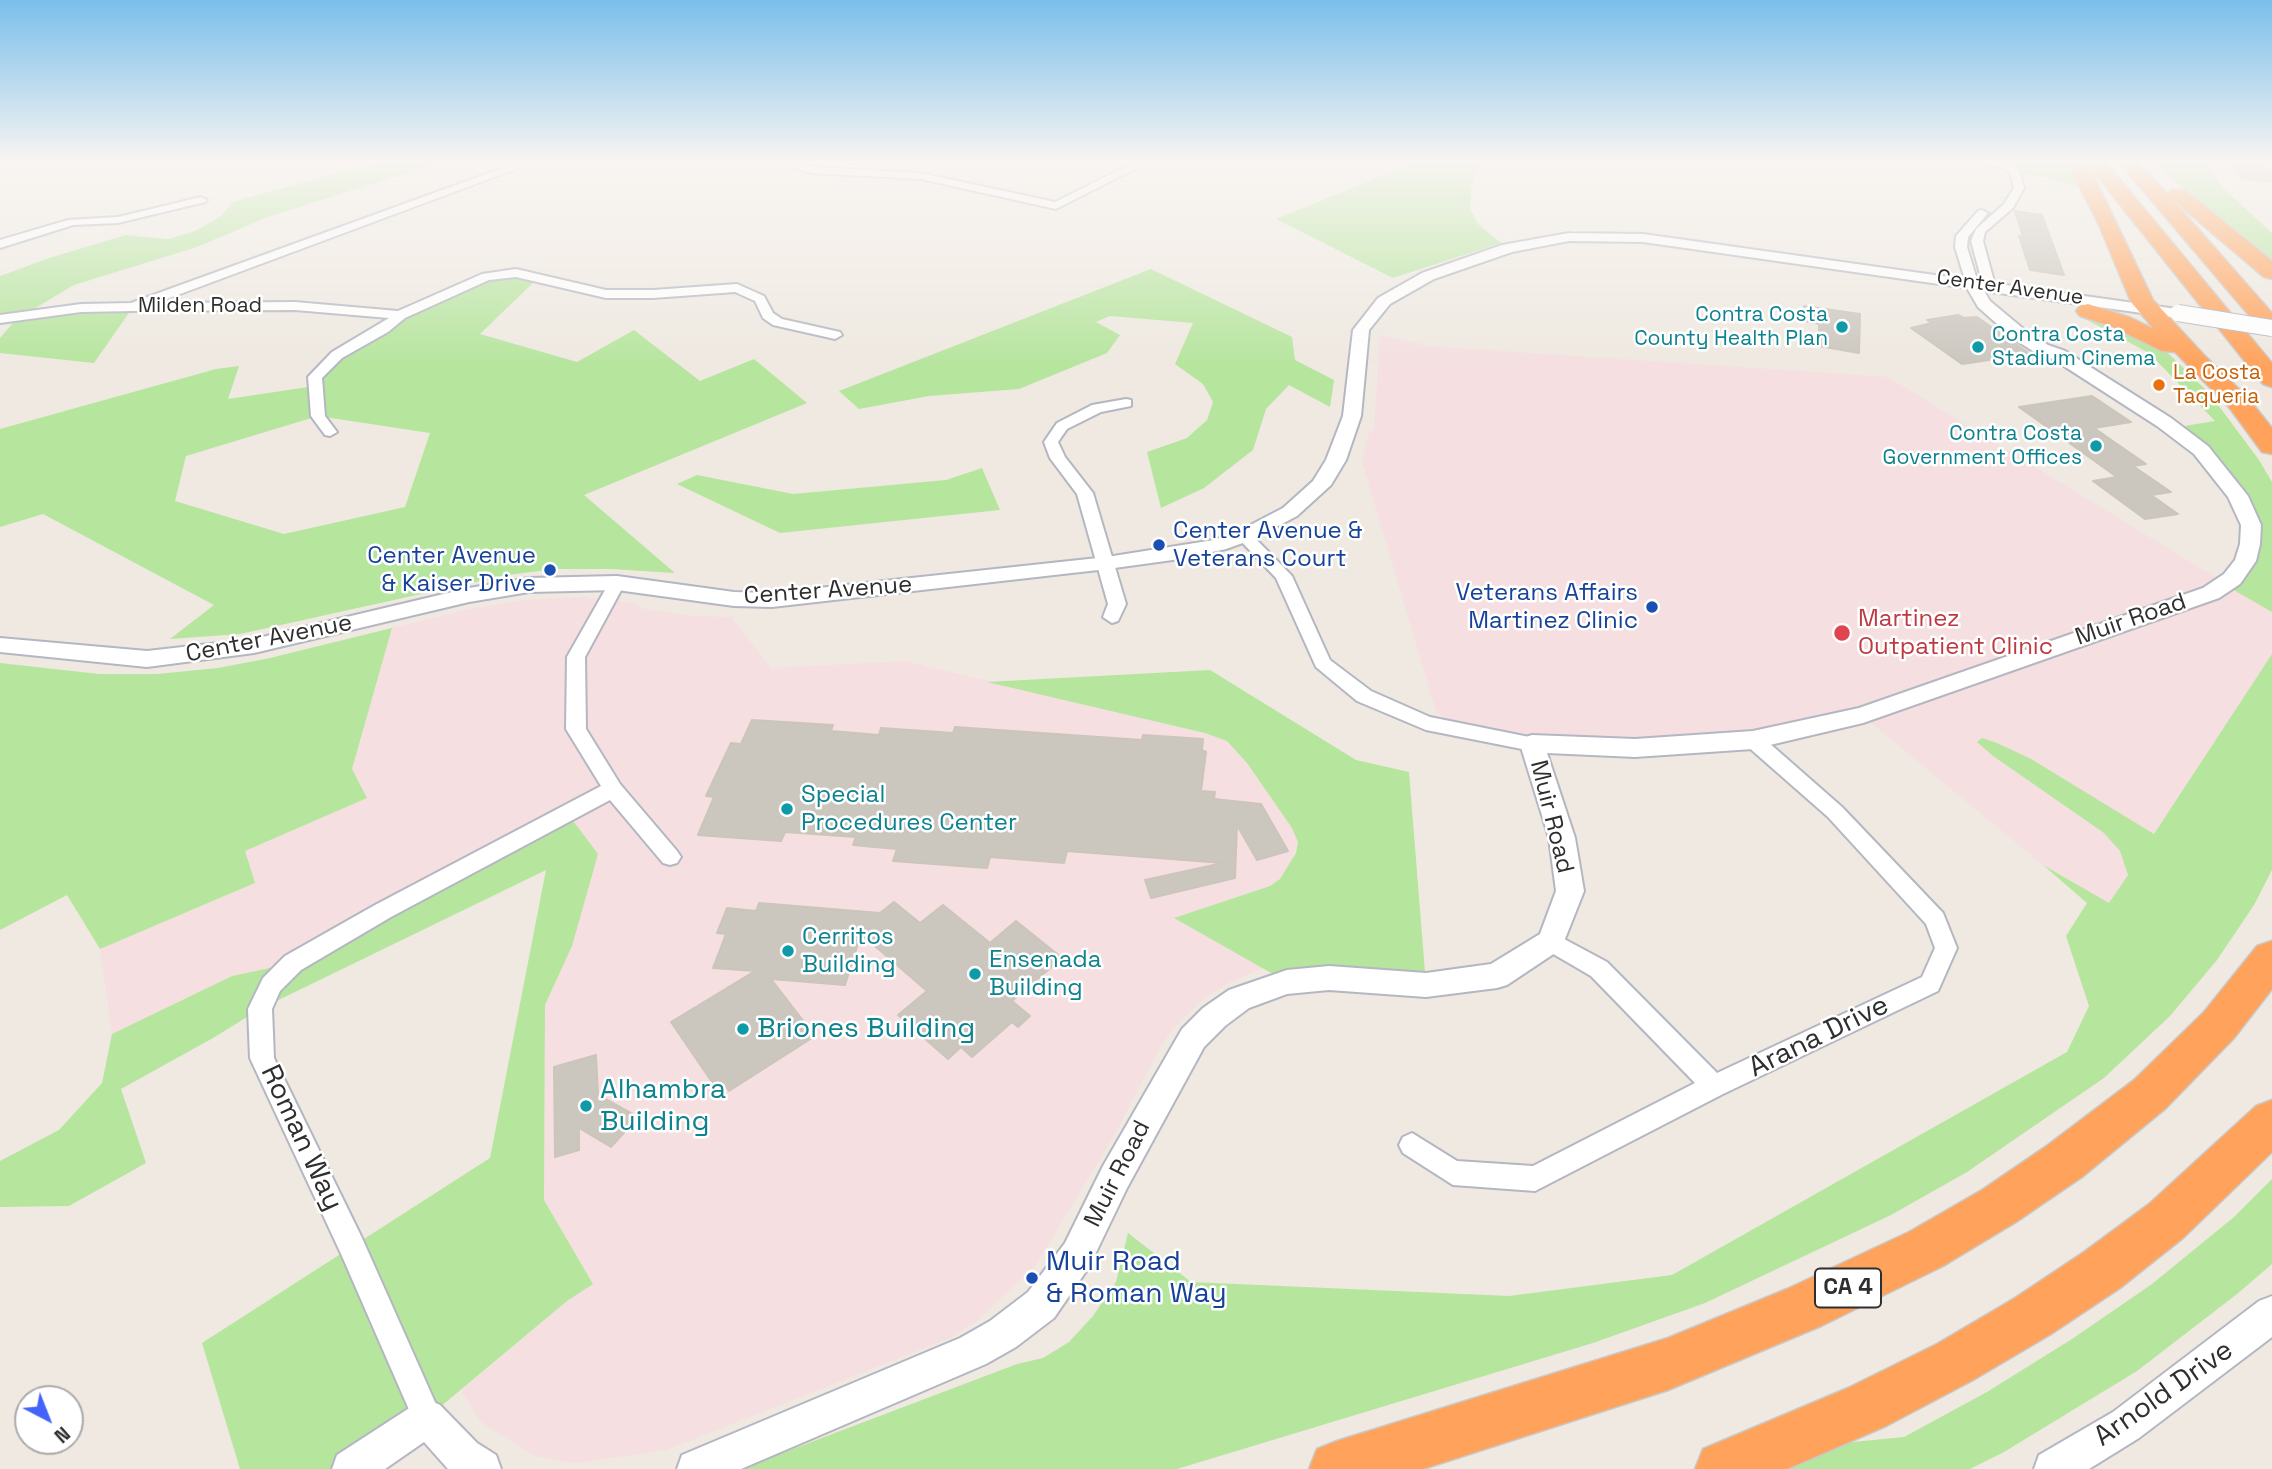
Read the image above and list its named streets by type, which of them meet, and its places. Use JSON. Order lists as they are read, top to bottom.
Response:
{
  "streets": {
    "highway": ["CA 4"],
    "street": [
      "Center Avenue",
      "Milden Road",
      "Muir Road",
      "Arana Drive",
      "Roman Way",
      "Arnold Drive"
    ]
  },
  "crossings": [
    ["Center Avenue", "Muir Road"],
    ["Muir Road", "Arana Drive"]
  ],
  "places": [
    "Contra Costa County Health Plan",
    "Contra Costa Stadium Cinema",
    "La Costa Taqueria",
    "Contra Costa Government Offices",
    "Center Avenue & Veterans Court",
    "Center Avenue & Kaiser Drive",
    "Veterans Affairs Martinez Clinic",
    "Martinez Outpatient Clinic",
    "Special Procedures Center",
    "Cerritos Building",
    "Ensenada Building",
    "Briones Building",
    "Alhambra Building",
    "Muir Road & Roman Way"
  ],
  "north": "bottom right"
}
